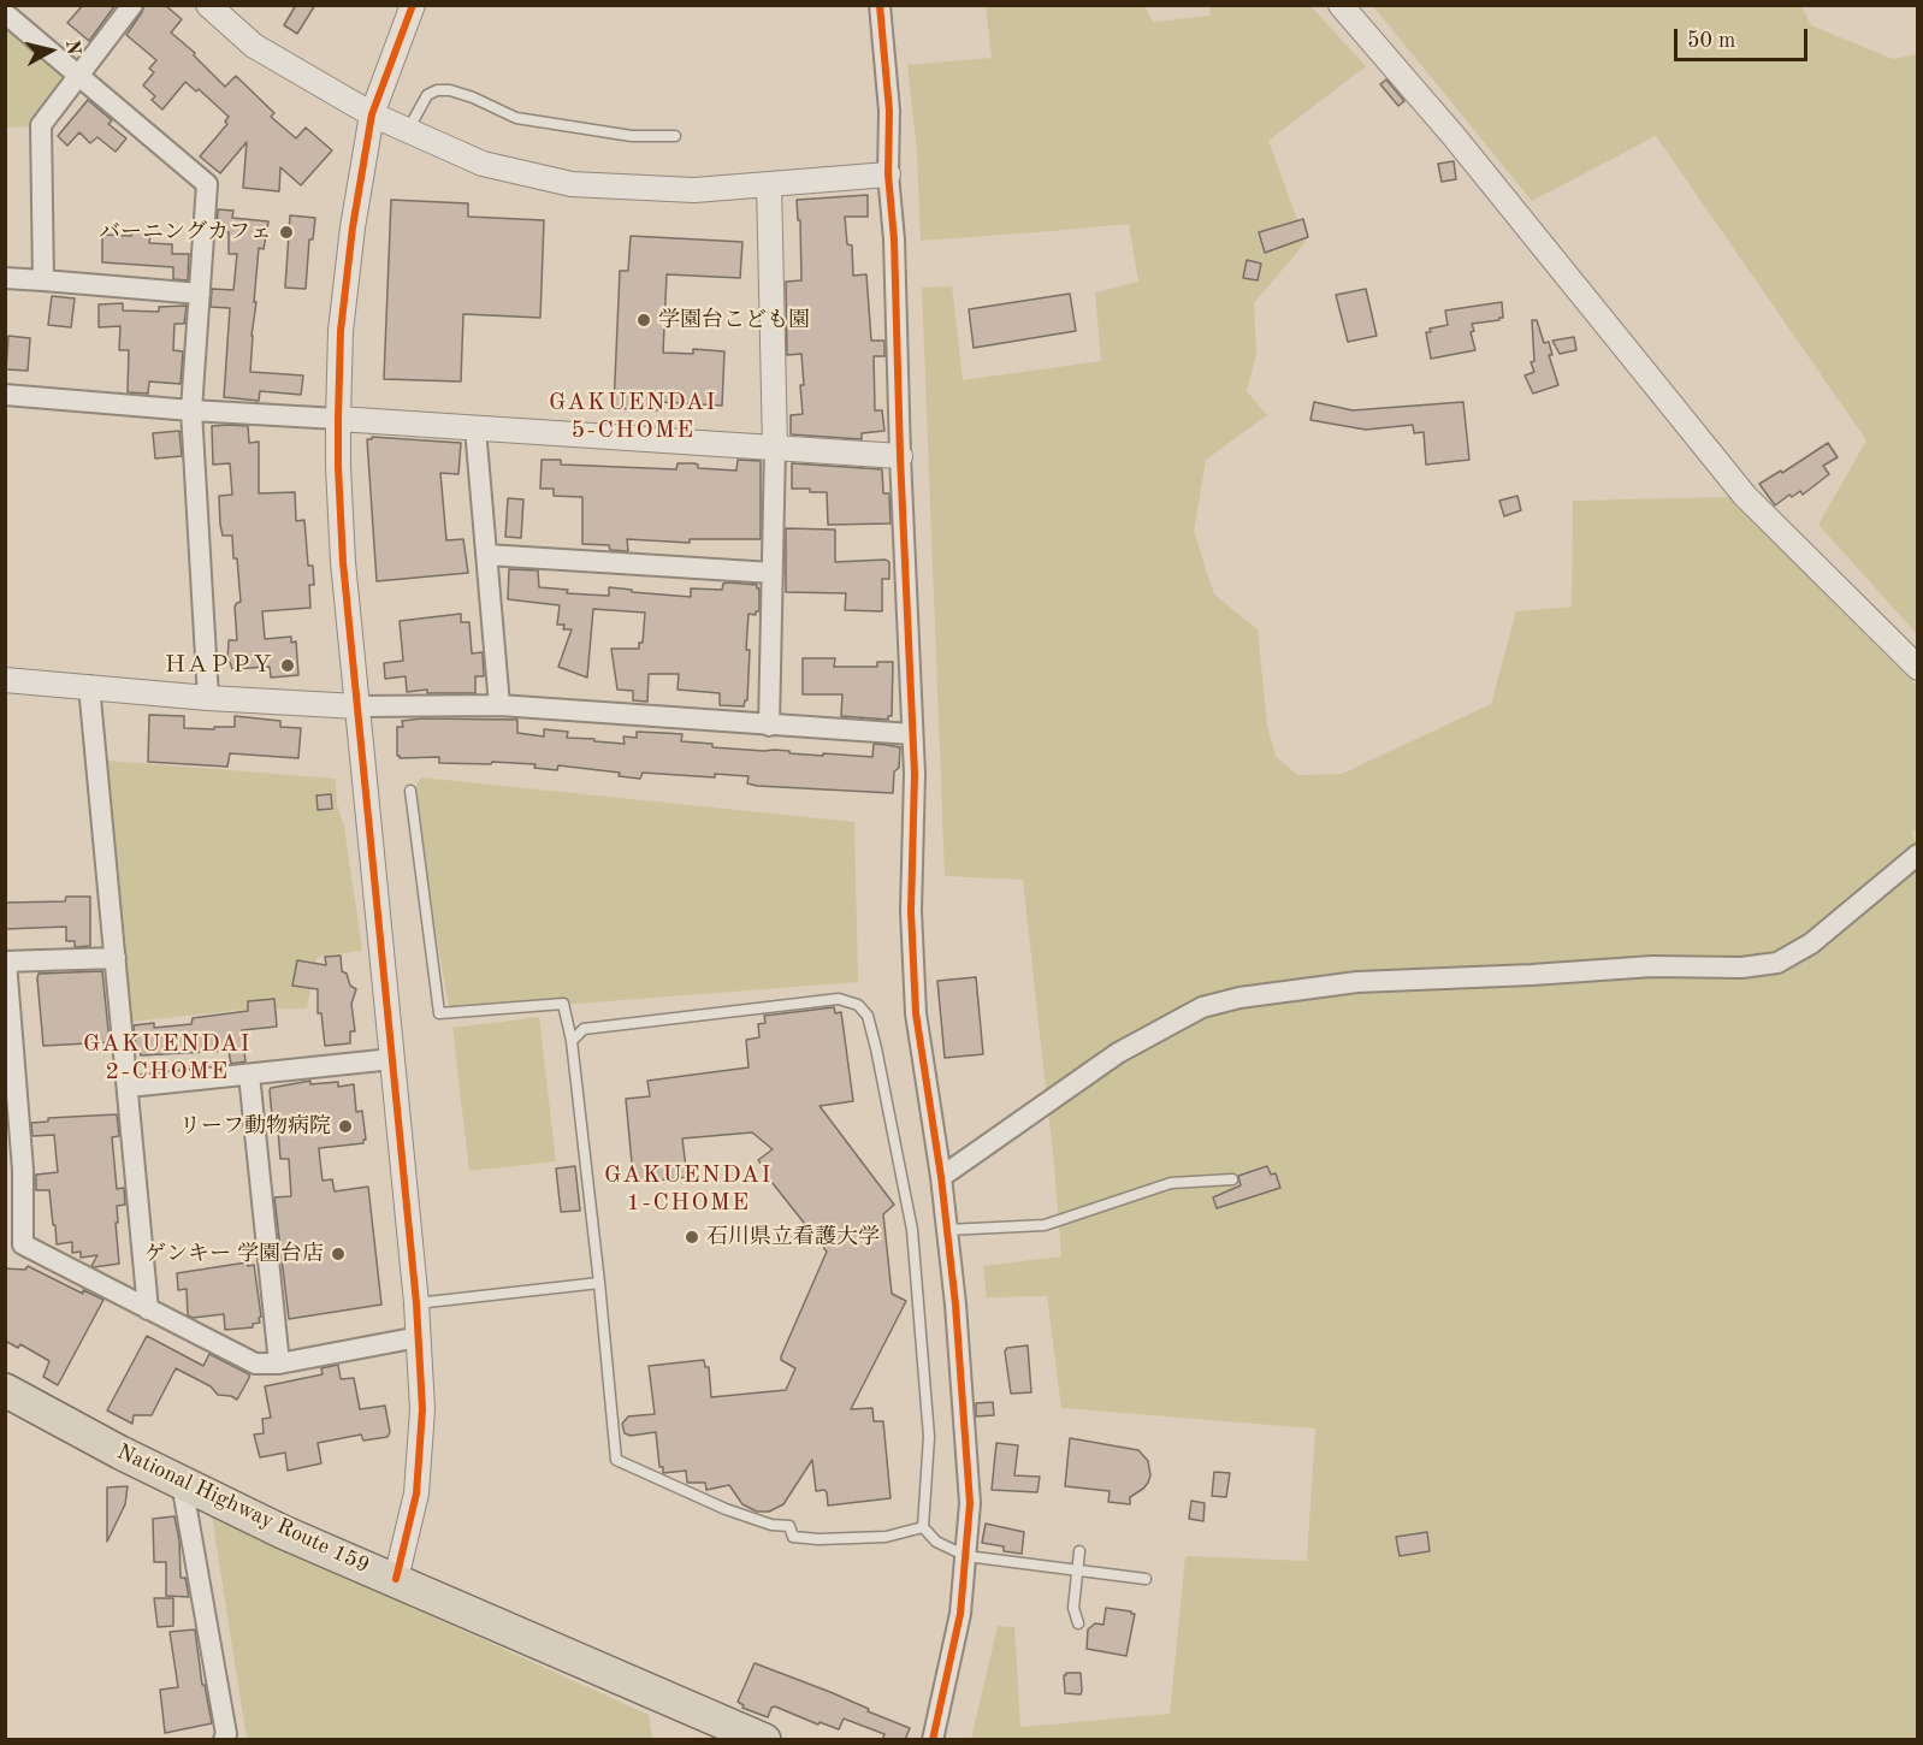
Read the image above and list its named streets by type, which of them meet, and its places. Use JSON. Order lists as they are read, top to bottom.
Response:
{
  "streets": {
    "highway": ["National Highway Route 159"]
  },
  "districts": ["GAKUENDAI 5-CHOME", "GAKUENDAI 2-CHOME", "GAKUENDAI 1-CHOME"],
  "places": [
    "バーニングカフェ",
    "学園台こども園",
    "ＨＡＰＰＹ",
    "リーフ動物病院",
    "石川県立看護大学",
    "ゲンキー 学園台店"
  ],
  "scale_bar": "50 m",
  "north": "right"
}
